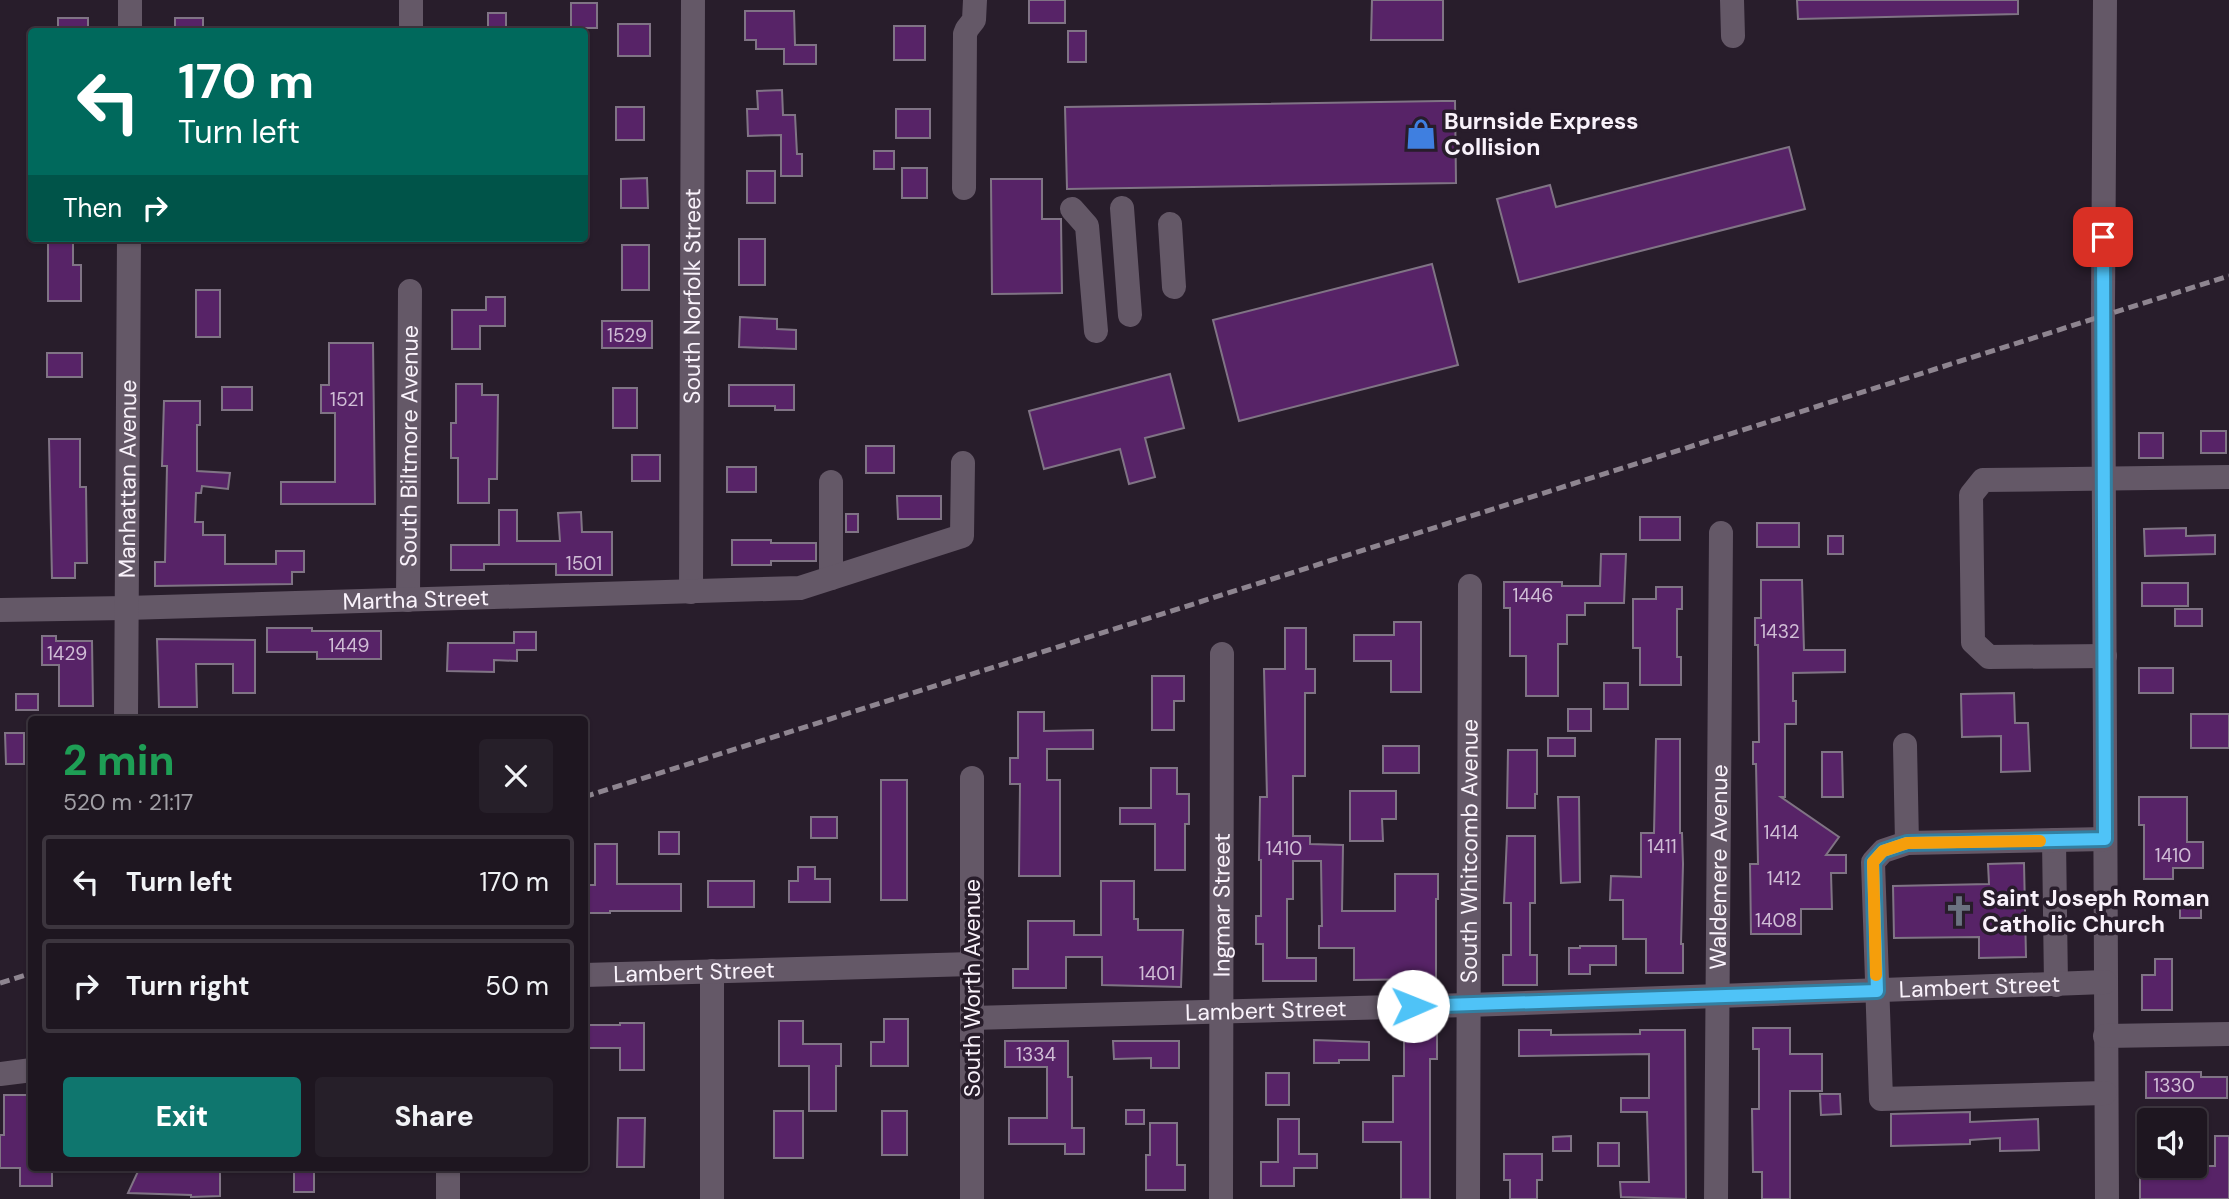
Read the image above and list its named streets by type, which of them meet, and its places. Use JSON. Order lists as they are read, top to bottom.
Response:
{
  "streets": {
    "street": [
      "South Norfolk Street",
      "South Biltmore Avenue",
      "Manhattan Avenue",
      "Martha Street",
      "South Whitcomb Avenue",
      "Waldemere Avenue",
      "Ingmar Street",
      "Lambert Street",
      "South Worth Avenue"
    ]
  },
  "crossings": [
    ["South Norfolk Street", "Martha Street"],
    ["South Biltmore Avenue", "Martha Street"],
    ["Manhattan Avenue", "Martha Street"],
    ["South Whitcomb Avenue", "Lambert Street"],
    ["Waldemere Avenue", "Lambert Street"],
    ["Ingmar Street", "Lambert Street"],
    ["Lambert Street", "South Worth Avenue"]
  ],
  "places": {
    "shop": ["Burnside Express Collision"],
    "church": ["Saint Joseph Roman Catholic Church"]
  },
  "house_numbers": [
    "1529",
    "1521",
    "1501",
    "1446",
    "1432",
    "1449",
    "1429",
    "1414",
    "1411",
    "1410",
    "1410",
    "1412",
    "1408",
    "1401",
    "1334",
    "1330"
  ],
  "page": {
    "turn": ["170 m", "Turn left"],
    "then": "Then",
    "heading": ["2 min", "520 m · 21:17"],
    "list": [
      {
        "name": "Turn left",
        "value": "170 m"
      },
      {
        "name": "Turn right",
        "value": "50 m"
      }
    ],
    "buttons": ["Exit", "Share"]
  }
}
